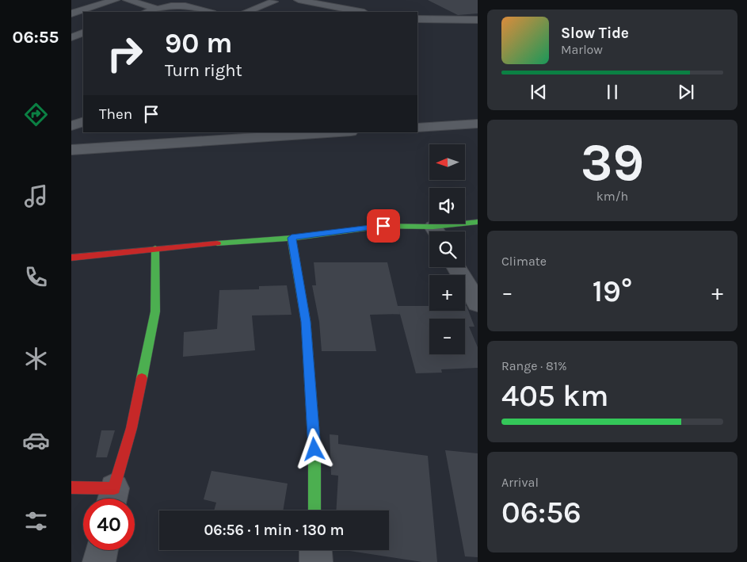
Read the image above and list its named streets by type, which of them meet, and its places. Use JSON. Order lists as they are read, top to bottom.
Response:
{
  "north": "left",
  "page": {
    "tabs": "06:55",
    "turn": ["90 m", "Turn right"],
    "song": ["Slow Tide", "Marlow"],
    "then": "Then",
    "tile": [
      ["39", "km/h"],
      "Climate",
      ["Range · 81%", "405 km"],
      ["Arrival", "06:56"]
    ],
    "map_buttons": ["+", "−"],
    "heat": ["−", "19°", "+"],
    "limit": "40",
    "trip": "06:56 · 1 min · 130 m"
  }
}
